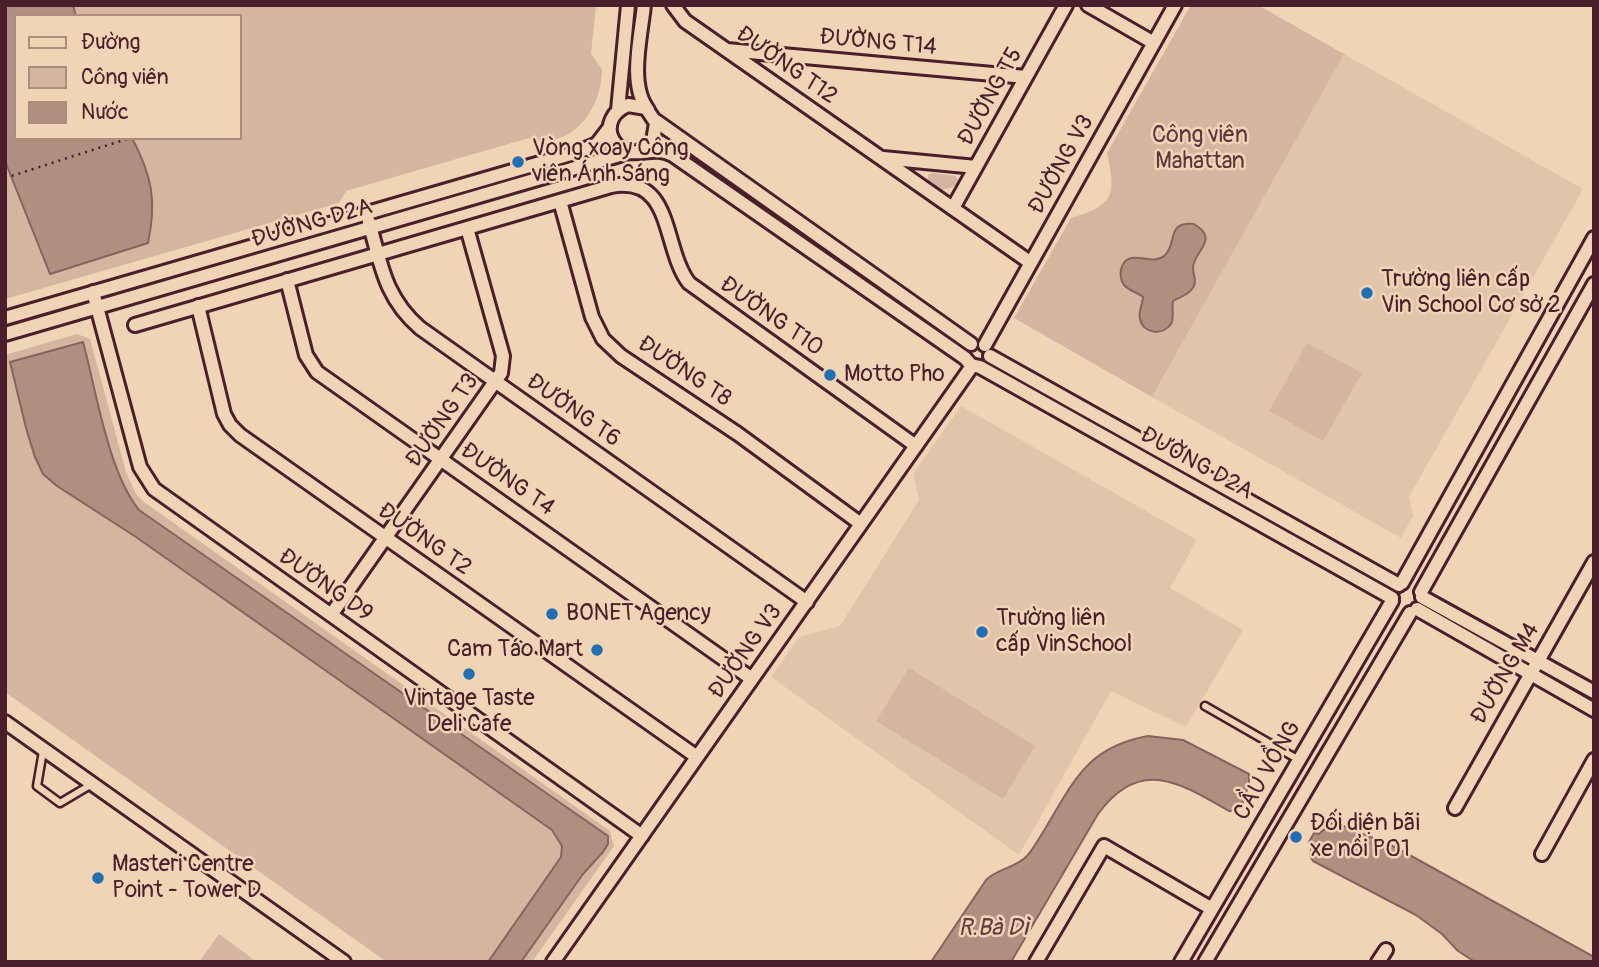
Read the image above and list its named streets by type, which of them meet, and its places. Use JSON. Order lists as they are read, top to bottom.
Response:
{
  "streets": {
    "street": [
      "ĐƯỜNG T14",
      "ĐƯỜNG T12",
      "ĐƯỜNG T5",
      "ĐƯỜNG V3",
      "ĐƯỜNG D2A",
      "ĐƯỜNG T10",
      "ĐƯỜNG T8",
      "ĐƯỜNG T6",
      "ĐƯỜNG T3",
      "ĐƯỜNG T4",
      "ĐƯỜNG T2",
      "ĐƯỜNG D9",
      "ĐƯỜNG M4",
      "CẦU VỒNG"
    ]
  },
  "crossings": [
    ["ĐƯỜNG T14", "ĐƯỜNG T12"],
    ["ĐƯỜNG T14", "ĐƯỜNG T5"],
    ["ĐƯỜNG T12", "ĐƯỜNG T5"],
    ["ĐƯỜNG T12", "ĐƯỜNG V3"],
    ["ĐƯỜNG V3", "ĐƯỜNG D2A"],
    ["ĐƯỜNG V3", "ĐƯỜNG T10"],
    ["ĐƯỜNG V3", "ĐƯỜNG T8"],
    ["ĐƯỜNG V3", "ĐƯỜNG T6"],
    ["ĐƯỜNG V3", "ĐƯỜNG T4"],
    ["ĐƯỜNG V3", "ĐƯỜNG T2"],
    ["ĐƯỜNG V3", "ĐƯỜNG D9"],
    ["ĐƯỜNG D2A", "ĐƯỜNG T6"],
    ["ĐƯỜNG D2A", "ĐƯỜNG D9"],
    ["ĐƯỜNG D2A", "CẦU VỒNG"],
    ["ĐƯỜNG T10", "ĐƯỜNG T8"],
    ["ĐƯỜNG T6", "ĐƯỜNG T3"],
    ["ĐƯỜNG T3", "ĐƯỜNG T4"],
    ["ĐƯỜNG T3", "ĐƯỜNG T2"],
    ["ĐƯỜNG T3", "ĐƯỜNG D9"]
  ],
  "water": ["R.Bà Dì"],
  "parks": ["Công viên Mahattan"],
  "places": [
    "Vòng xoay Công viên Ánh Sáng",
    "Trường liên cấp Vin School Cơ sở 2",
    "Motto Pho",
    "BONET Agency",
    "Trường liên cấp VinSchool",
    "Cam Táo Mart",
    "Vintage Taste Deli Cafe",
    "Đối diện bãi xe nổi P01",
    "Masteri Centre Point - Tower D"
  ],
  "legend": ["Đường", "Công viên", "Nước"]
}
